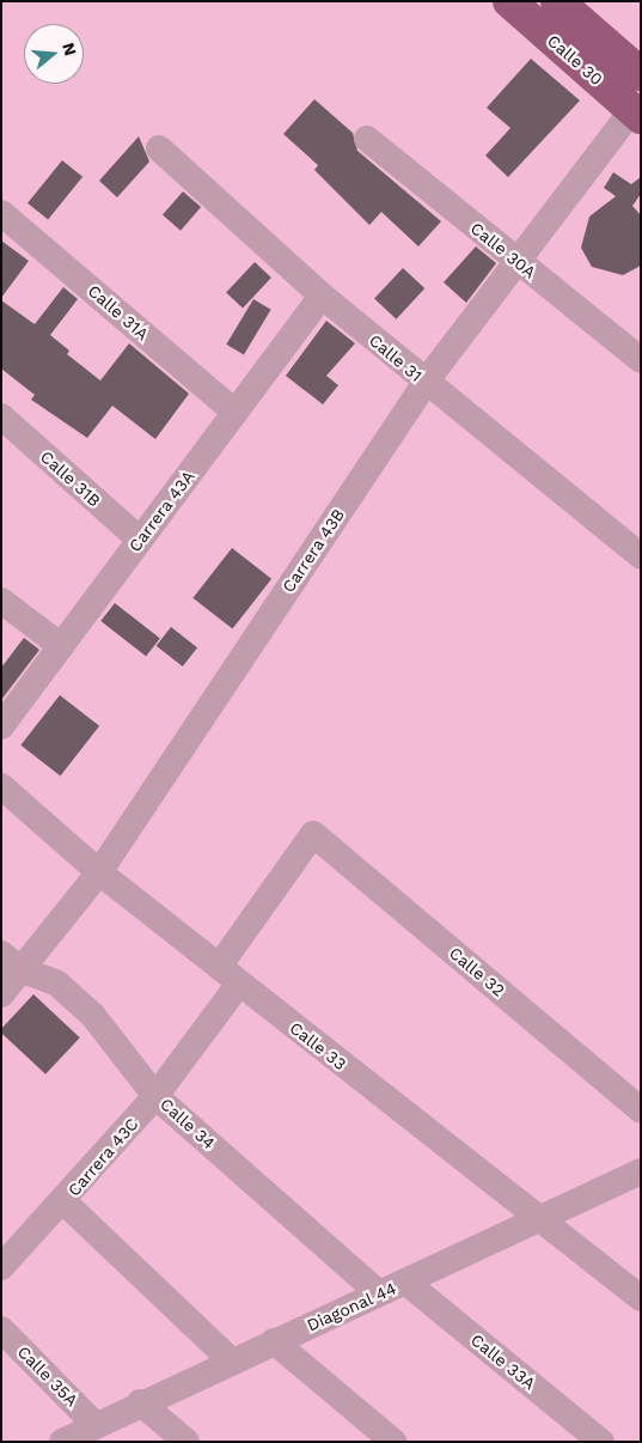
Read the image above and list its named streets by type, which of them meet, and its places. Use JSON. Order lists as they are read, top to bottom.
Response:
{
  "streets": {
    "main road": ["Calle 30"],
    "street": [
      "Calle 30A",
      "Calle 31A",
      "Calle 31",
      "Calle 31B",
      "Carrera 43A",
      "Carrera 43B",
      "Calle 32",
      "Calle 33",
      "Calle 34",
      "Carrera 43C",
      "Diagonal 44",
      "Calle 33A",
      "Calle 35A"
    ]
  },
  "crossings": [
    ["Calle 30", "Carrera 43B"],
    ["Calle 30A", "Carrera 43B"],
    ["Calle 31A", "Carrera 43A"],
    ["Calle 31", "Carrera 43A"],
    ["Calle 31", "Carrera 43B"],
    ["Calle 31B", "Carrera 43A"],
    ["Carrera 43B", "Calle 33"],
    ["Carrera 43B", "Calle 34"],
    ["Calle 32", "Carrera 43C"],
    ["Calle 33", "Carrera 43C"],
    ["Calle 33", "Diagonal 44"],
    ["Calle 34", "Carrera 43C"],
    ["Calle 34", "Diagonal 44"],
    ["Diagonal 44", "Calle 33A"],
    ["Diagonal 44", "Calle 35A"]
  ],
  "north": "right"
}
